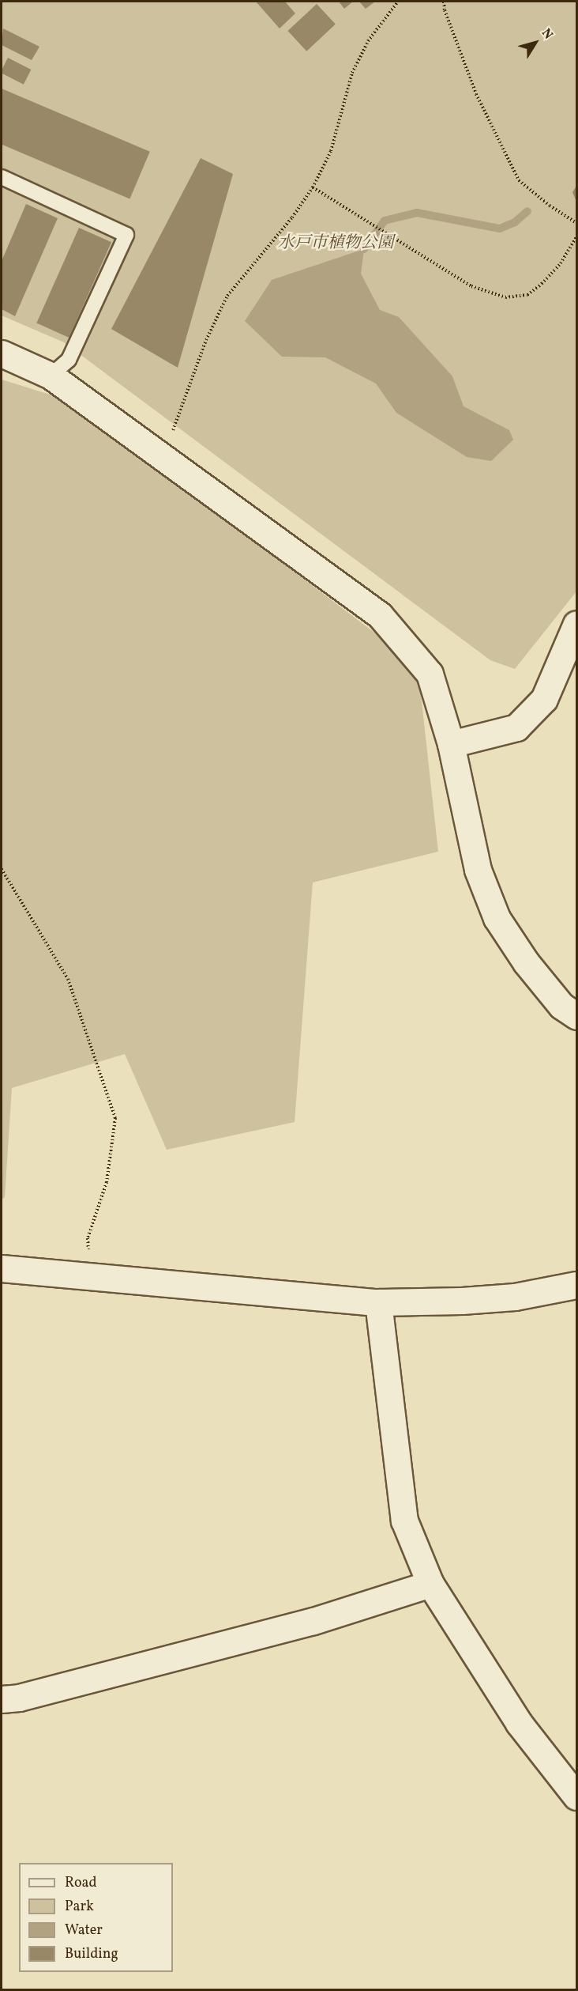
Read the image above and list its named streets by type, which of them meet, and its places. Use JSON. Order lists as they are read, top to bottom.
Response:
{
  "parks": ["水戸市植物公園"],
  "legend": [
    "Road",
    "Park",
    "Water",
    "Building"
  ],
  "north": "top right"
}
